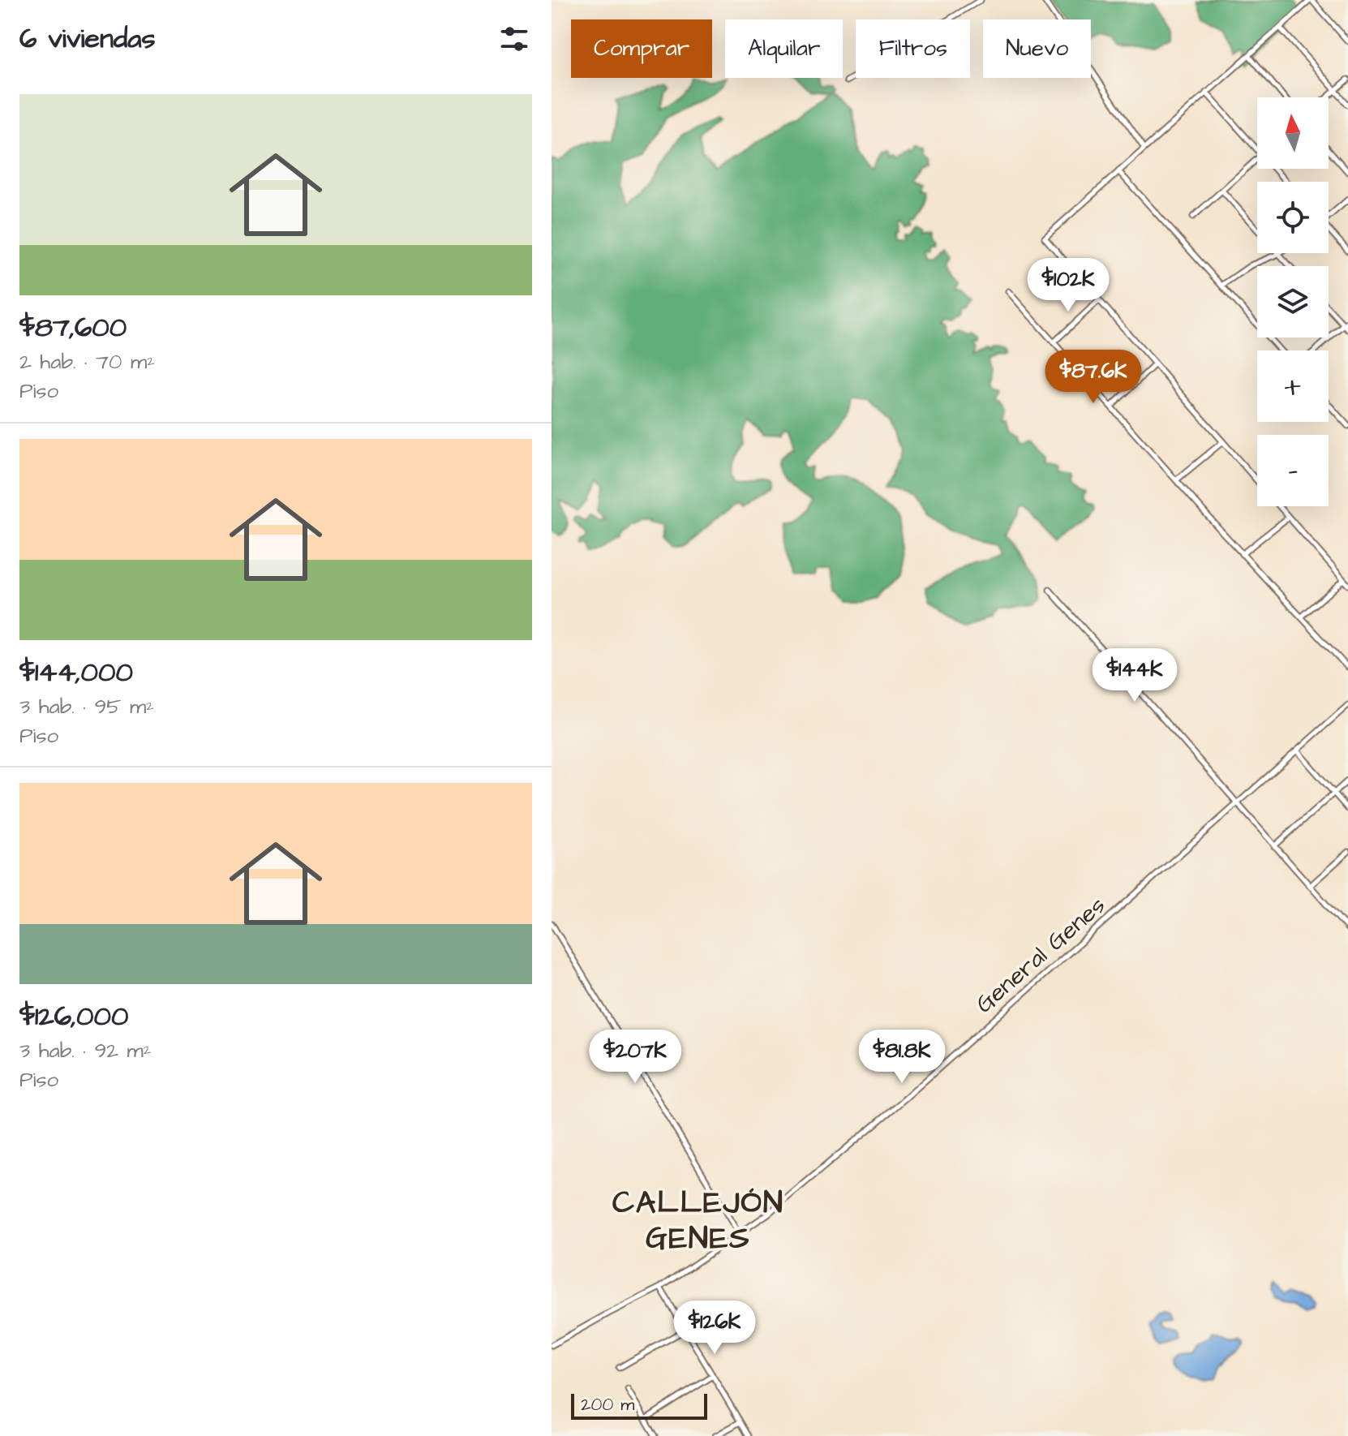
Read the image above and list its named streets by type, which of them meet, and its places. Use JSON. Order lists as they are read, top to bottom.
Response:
{
  "streets": {
    "street": ["General Genes"]
  },
  "districts": ["CALLEJÓN GENES"],
  "scale_bar": "200 m",
  "north": "top",
  "page": {
    "heading": "6 viviendas",
    "chip": [
      "Comprar",
      "Alquilar",
      "Filtros",
      "Nuevo"
    ],
    "list": [
      {
        "name": "$87,600",
        "note": "2 hab. · 70 m² · Piso"
      },
      {
        "name": "$144,000",
        "note": "3 hab. · 95 m² · Piso"
      },
      {
        "name": "$126,000",
        "note": "3 hab. · 92 m² · Piso"
      }
    ],
    "map_buttons": ["+", "−"],
    "price": [
      "$102K",
      "$87.6K",
      "$144K",
      "$207K",
      "$81.8K",
      "$126K"
    ],
    "scale": "200 m"
  }
}
